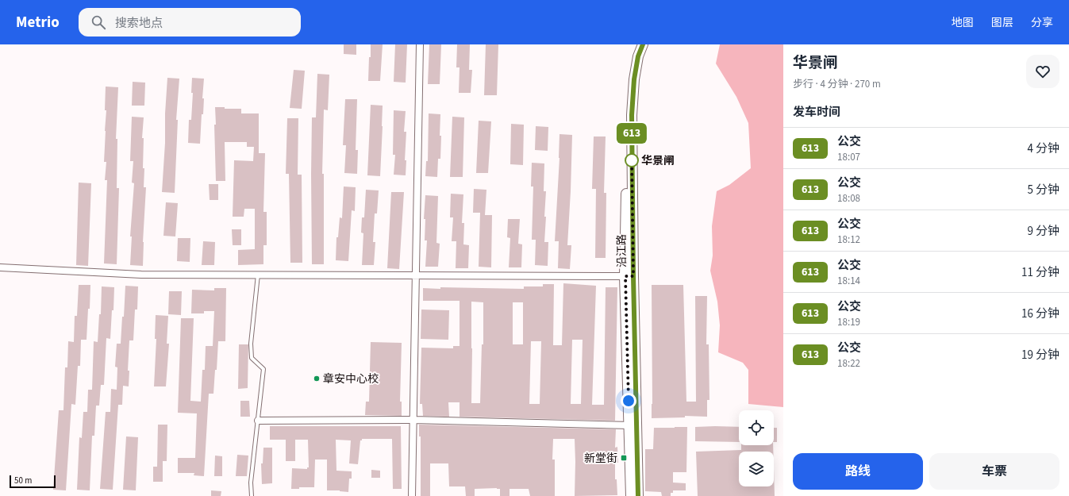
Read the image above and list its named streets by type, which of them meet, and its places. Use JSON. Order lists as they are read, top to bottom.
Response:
{
  "streets": {
    "main road": ["沿江路"]
  },
  "places": {
    "other": ["华景闸", "章安中心校"],
    "transit": ["新堂街"]
  },
  "lines": ["bus line 613"],
  "scale_bar": "50 m",
  "page": {
    "header": "Metrio",
    "search": "搜索地点",
    "nav": ["地图", "图层", "分享"],
    "on_map": "613",
    "heading": [
      ["华景闸", "步行 · 4 分钟 · 270 m"],
      "发车时间"
    ],
    "list": [
      {
        "mark": "613",
        "name": "公交",
        "note": "18:07",
        "value": "4 分钟"
      },
      {
        "mark": "613",
        "name": "公交",
        "note": "18:08",
        "value": "5 分钟"
      },
      {
        "mark": "613",
        "name": "公交",
        "note": "18:12",
        "value": "9 分钟"
      },
      {
        "mark": "613",
        "name": "公交",
        "note": "18:14",
        "value": "11 分钟"
      },
      {
        "mark": "613",
        "name": "公交",
        "note": "18:19",
        "value": "16 分钟"
      },
      {
        "mark": "613",
        "name": "公交",
        "note": "18:22",
        "value": "19 分钟"
      }
    ],
    "buttons": ["路线", "车票"],
    "scale": "50 m"
  }
}
